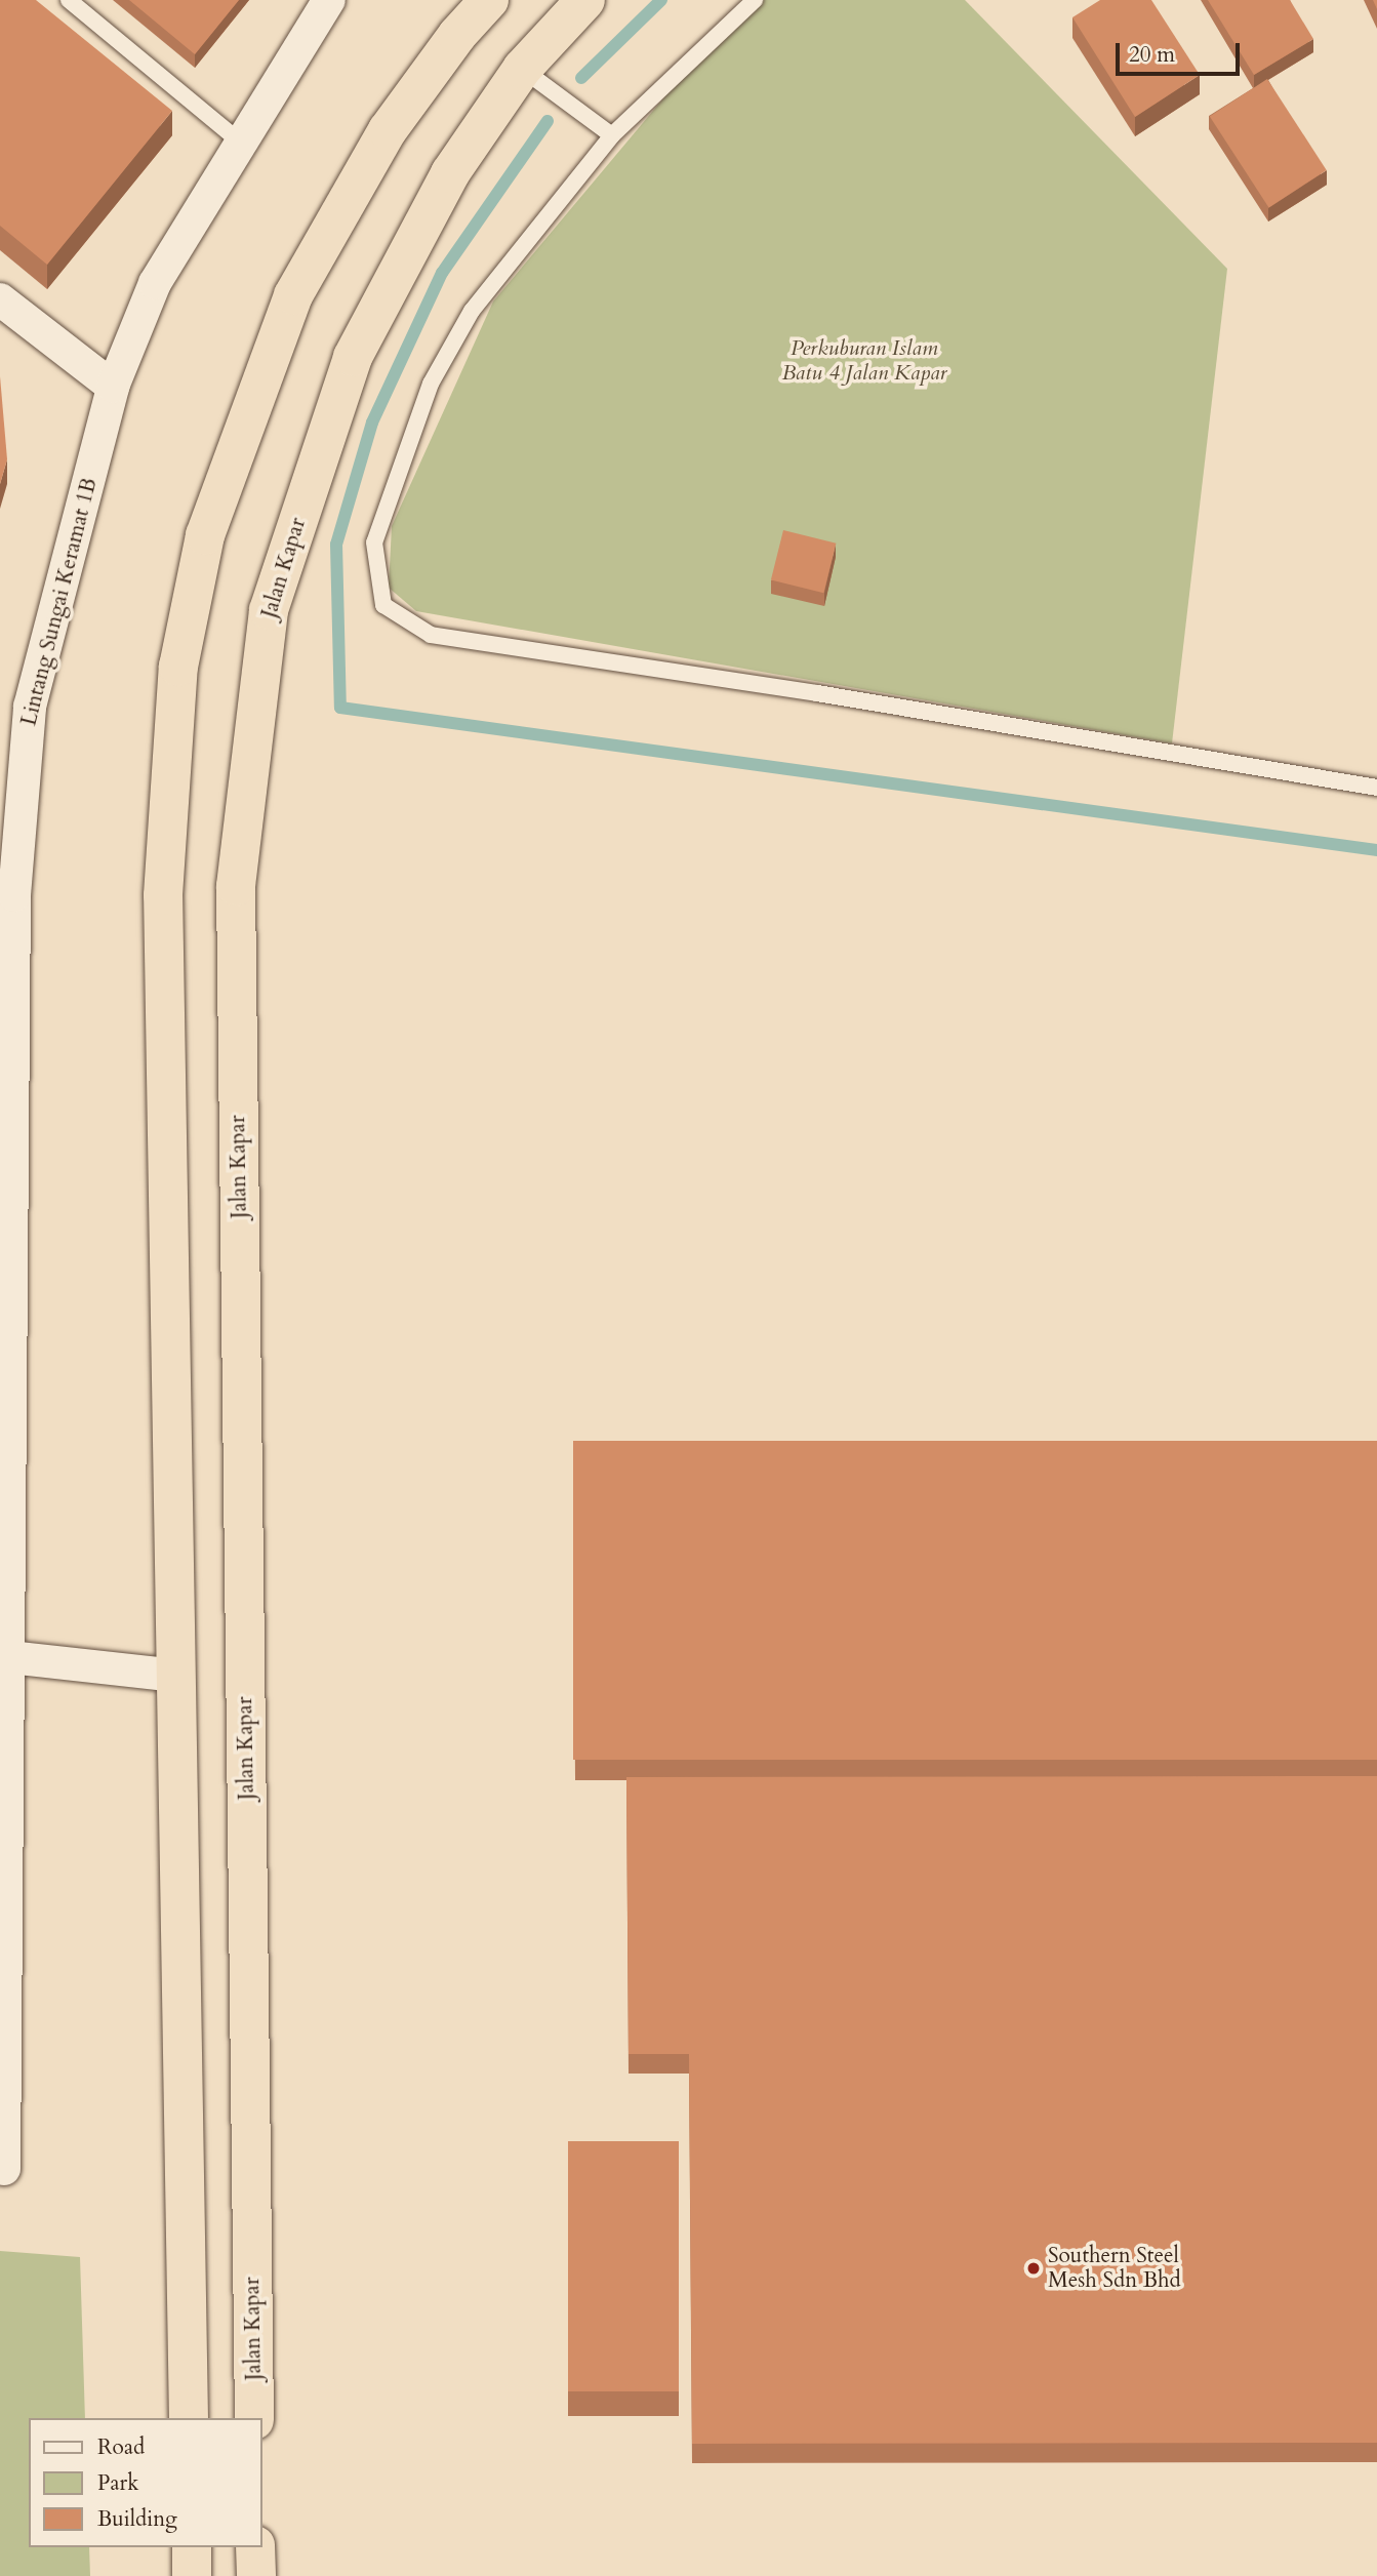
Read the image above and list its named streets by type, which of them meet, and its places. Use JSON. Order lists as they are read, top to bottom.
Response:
{
  "streets": {
    "highway": ["Jalan Kapar"],
    "street": ["Lintang Sungai Keramat 1B"]
  },
  "parks": ["Perkuburan Islam Batu 4 Jalan Kapar"],
  "places": ["Southern Steel Mesh Sdn Bhd"],
  "legend": ["Road", "Park", "Building"],
  "scale_bar": "20 m"
}
